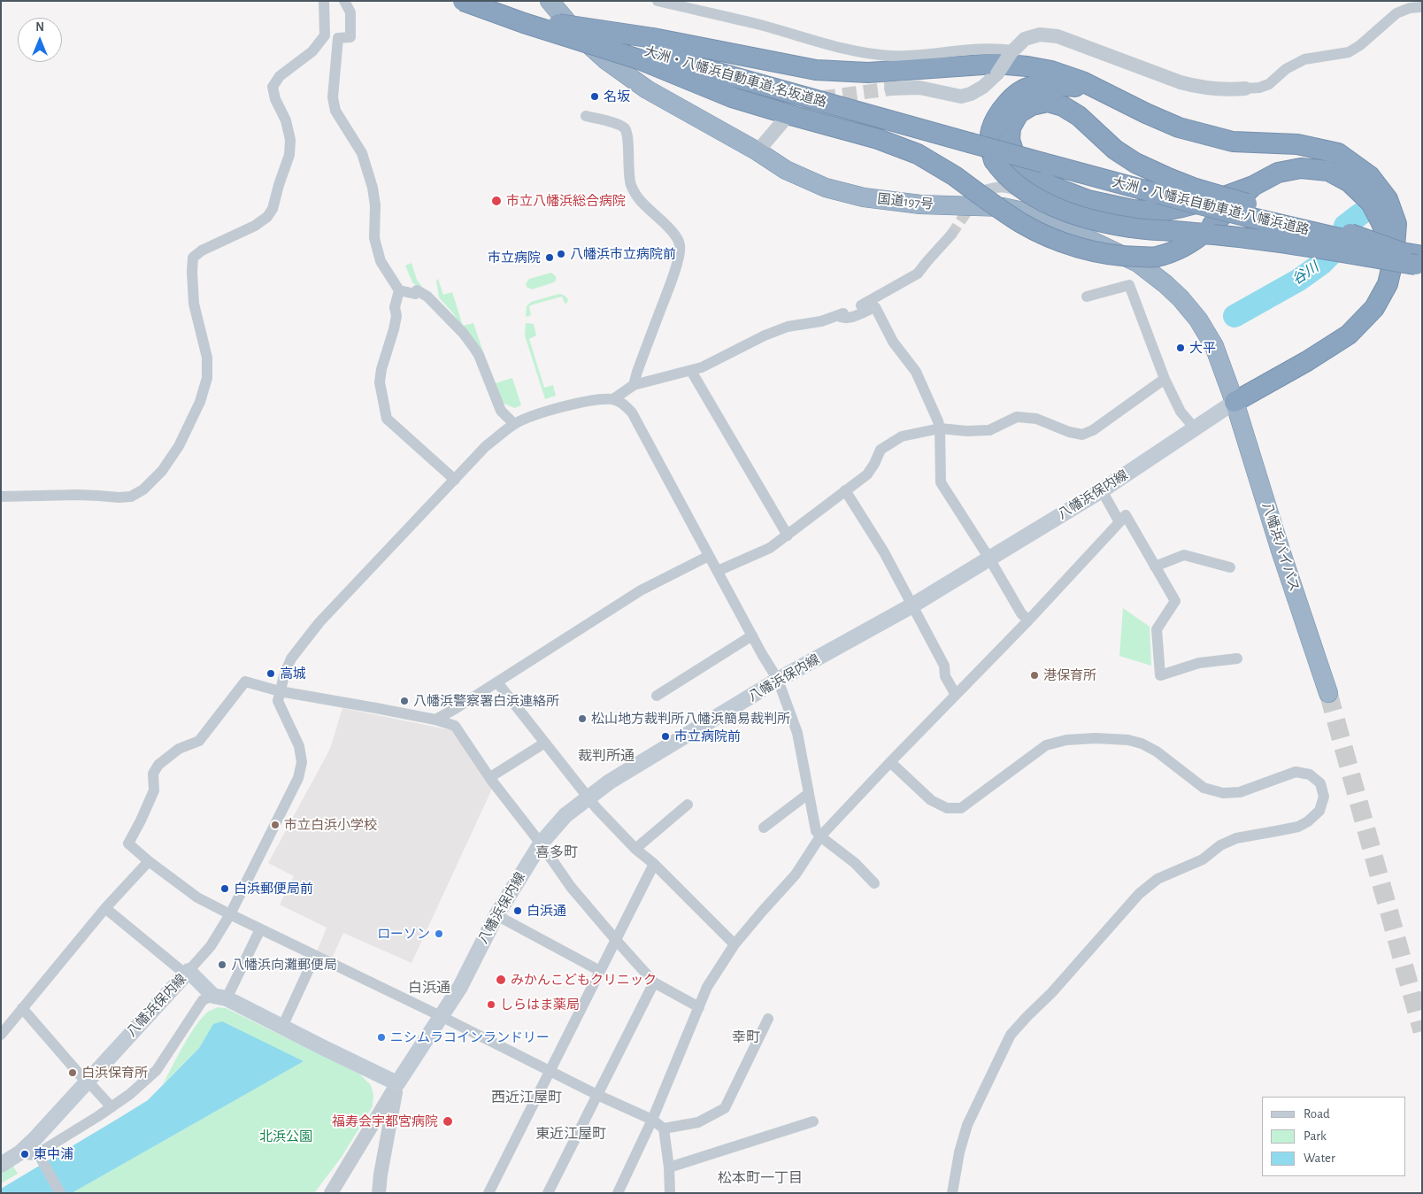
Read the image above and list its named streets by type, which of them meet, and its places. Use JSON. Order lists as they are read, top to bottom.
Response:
{
  "streets": {
    "highway": [
      "大洲・八幡浜自動車道;名坂道路",
      "国道197号",
      "大洲・八幡浜自動車道;八幡浜道路",
      "八幡浜バイパス"
    ],
    "main road": ["八幡浜保内線"]
  },
  "crossings": [
    ["大洲・八幡浜自動車道;名坂道路", "大洲・八幡浜自動車道;八幡浜道路"],
    ["国道197号", "八幡浜保内線"],
    ["国道197号", "八幡浜バイパス"],
    ["八幡浜保内線", "八幡浜バイパス"]
  ],
  "districts": [
    "裁判所通",
    "喜多町",
    "白浜通",
    "幸町",
    "西近江屋町",
    "東近江屋町",
    "松本町一丁目"
  ],
  "water": ["谷川"],
  "parks": ["北浜公園"],
  "places": [
    "名坂",
    "市立八幡浜総合病院",
    "八幡浜市立病院前",
    "市立病院",
    "大平",
    "高城",
    "港保育所",
    "八幡浜警察署白浜連絡所",
    "松山地方裁判所八幡浜簡易裁判所",
    "市立病院前",
    "市立白浜小学校",
    "白浜郵便局前",
    "白浜通",
    "ローソン",
    "八幡浜向灘郵便局",
    "みかんこどもクリニック",
    "しらはま薬局",
    "ニシムラコインランドリー",
    "白浜保育所",
    "福寿会宇都宮病院",
    "東中浦"
  ],
  "legend": ["Road", "Park", "Water"],
  "north": "top"
}
